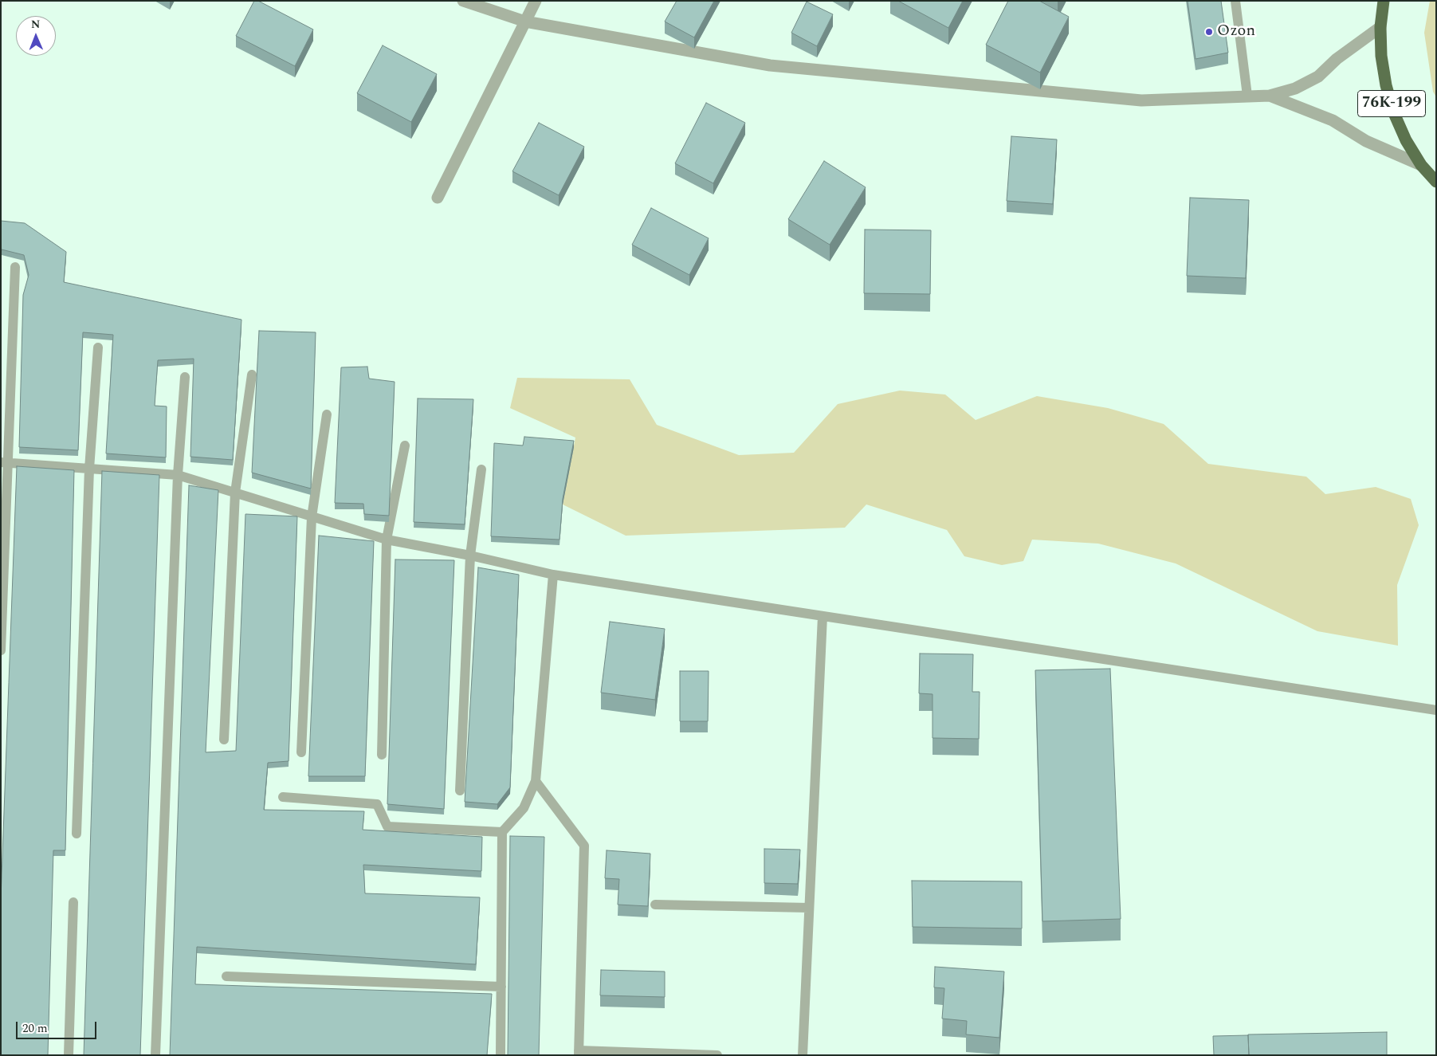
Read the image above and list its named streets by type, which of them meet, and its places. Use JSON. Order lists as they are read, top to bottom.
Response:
{
  "streets": {
    "highway": ["76К-199"]
  },
  "places": ["Ozon"],
  "scale_bar": "20 m",
  "north": "top"
}
